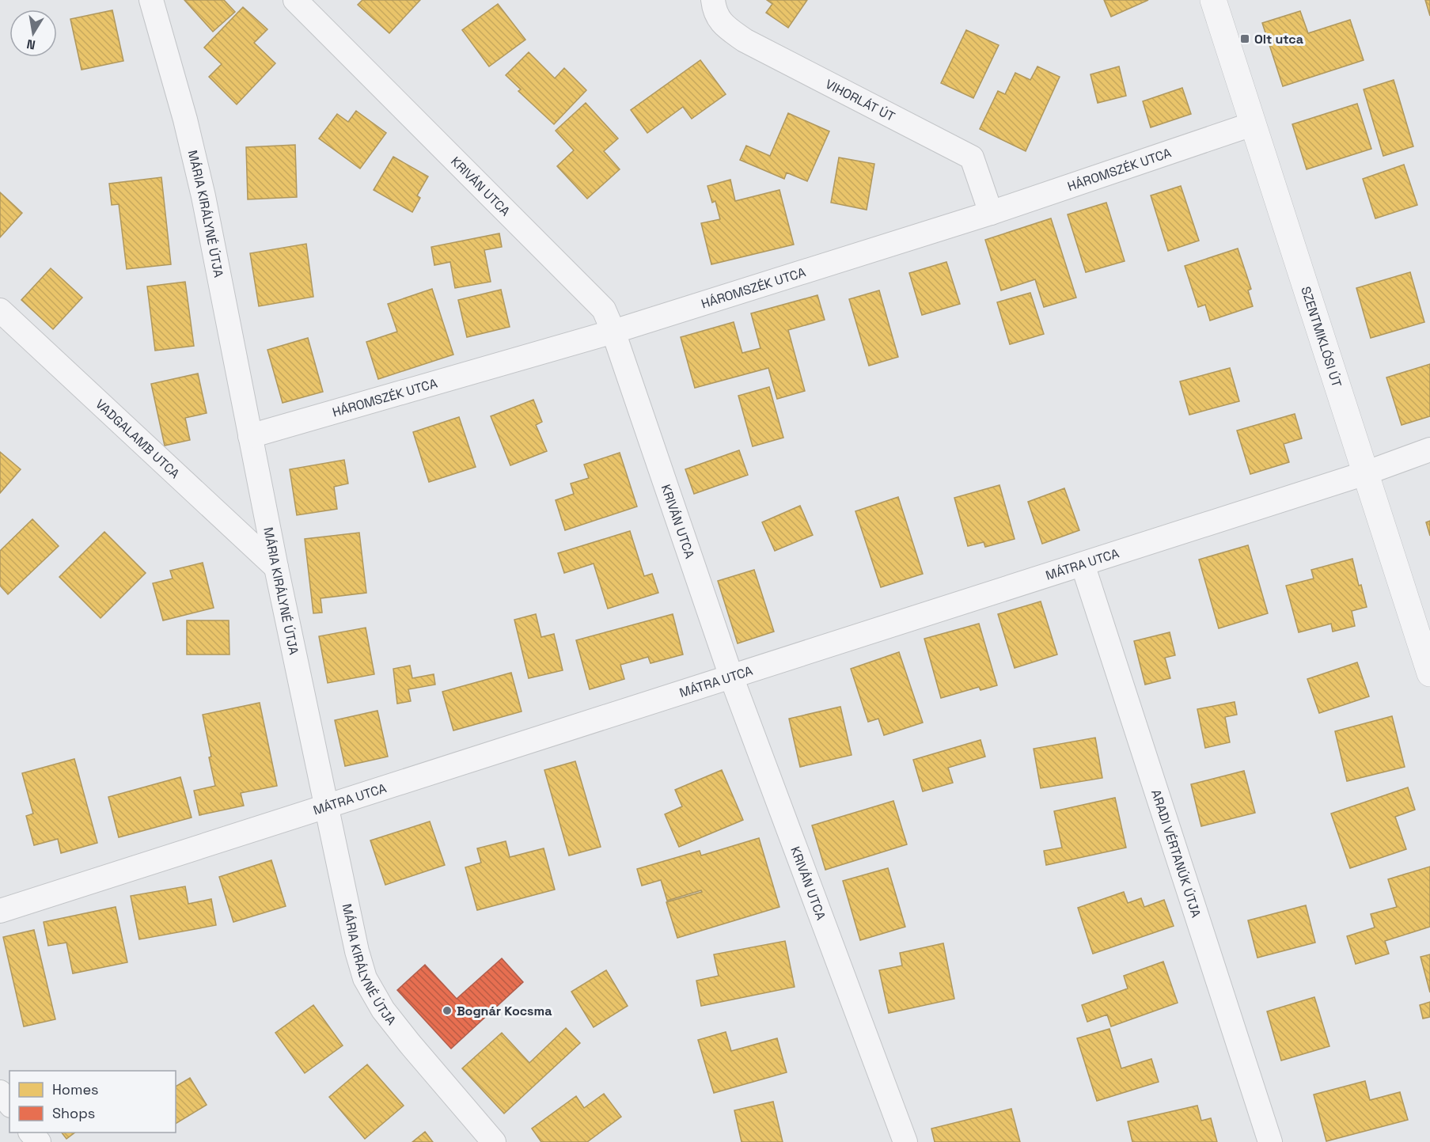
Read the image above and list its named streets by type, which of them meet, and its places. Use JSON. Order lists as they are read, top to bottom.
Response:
{
  "streets": {
    "street": [
      "VIHORLÁT ÚT",
      "HÁROMSZÉK UTCA",
      "KRIVÁN UTCA",
      "MÁRIA KIRÁLYNÉ ÚTJA",
      "SZENTMIKLÓSI ÚT",
      "VADGALAMB UTCA",
      "MÁTRA UTCA",
      "ARADI VÉRTANÚK ÚTJA"
    ]
  },
  "crossings": [
    ["VIHORLÁT ÚT", "HÁROMSZÉK UTCA"],
    ["HÁROMSZÉK UTCA", "KRIVÁN UTCA"],
    ["HÁROMSZÉK UTCA", "MÁRIA KIRÁLYNÉ ÚTJA"],
    ["HÁROMSZÉK UTCA", "SZENTMIKLÓSI ÚT"],
    ["KRIVÁN UTCA", "MÁTRA UTCA"],
    ["MÁRIA KIRÁLYNÉ ÚTJA", "VADGALAMB UTCA"],
    ["MÁRIA KIRÁLYNÉ ÚTJA", "MÁTRA UTCA"],
    ["SZENTMIKLÓSI ÚT", "MÁTRA UTCA"],
    ["MÁTRA UTCA", "ARADI VÉRTANÚK ÚTJA"]
  ],
  "places": {
    "transit": ["Olt utca"],
    "other": ["Bognár Kocsma"]
  },
  "legend": ["Homes", "Shops"],
  "north": "bottom"
}
